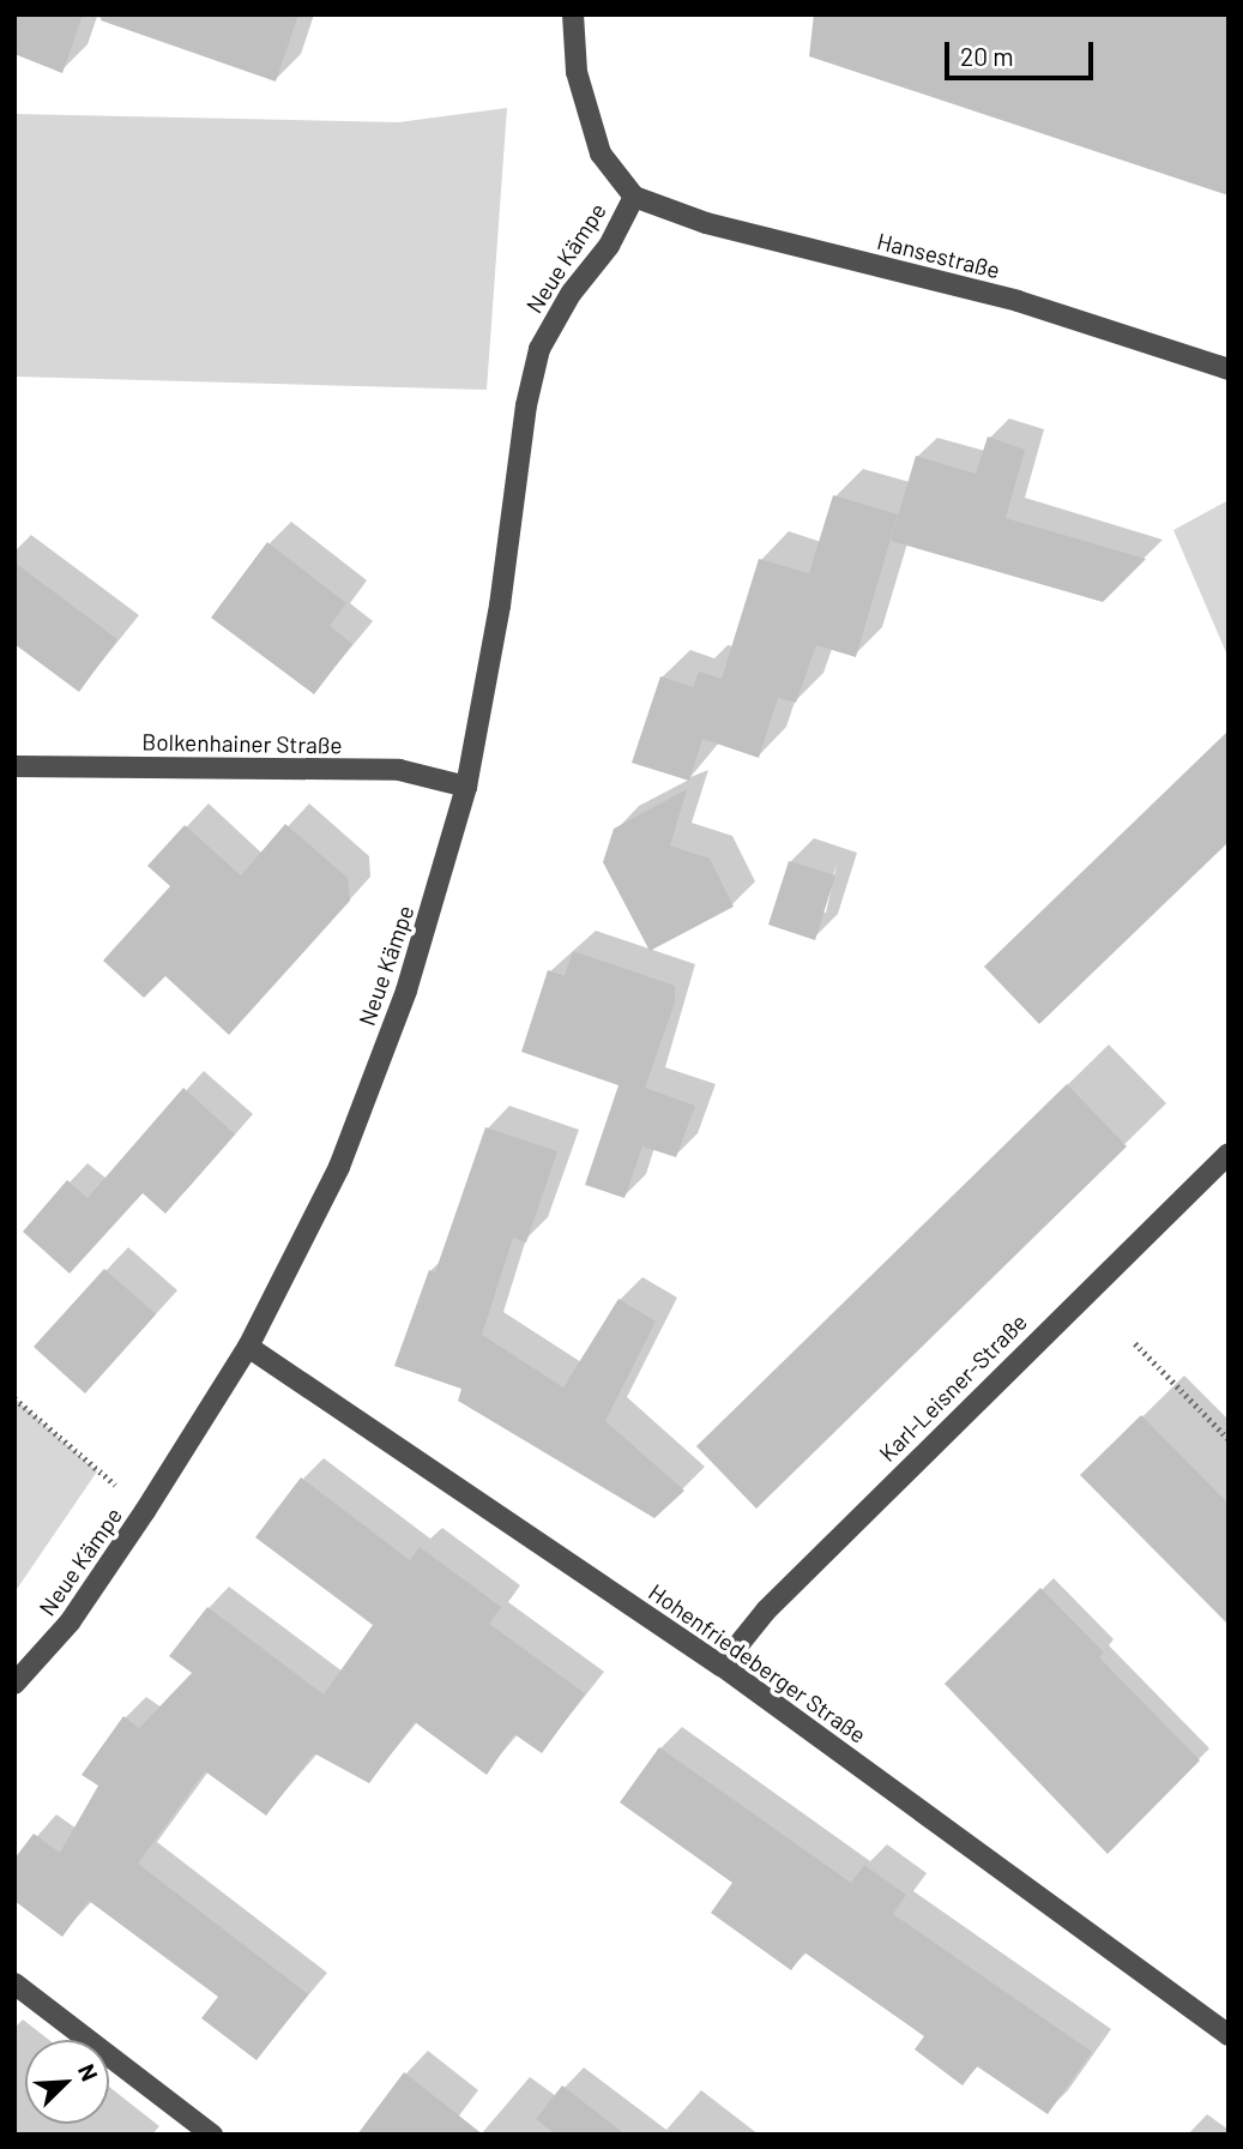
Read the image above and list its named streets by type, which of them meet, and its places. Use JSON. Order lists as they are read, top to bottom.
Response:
{
  "streets": {
    "street": [
      "Hansestraße",
      "Neue Kämpe",
      "Bolkenhainer Straße",
      "Karl-Leisner-Straße",
      "Hohenfriedeberger Straße"
    ]
  },
  "crossings": [
    ["Hansestraße", "Neue Kämpe"],
    ["Neue Kämpe", "Bolkenhainer Straße"],
    ["Neue Kämpe", "Hohenfriedeberger Straße"],
    ["Karl-Leisner-Straße", "Hohenfriedeberger Straße"]
  ],
  "scale_bar": "20 m",
  "north": "top right"
}
